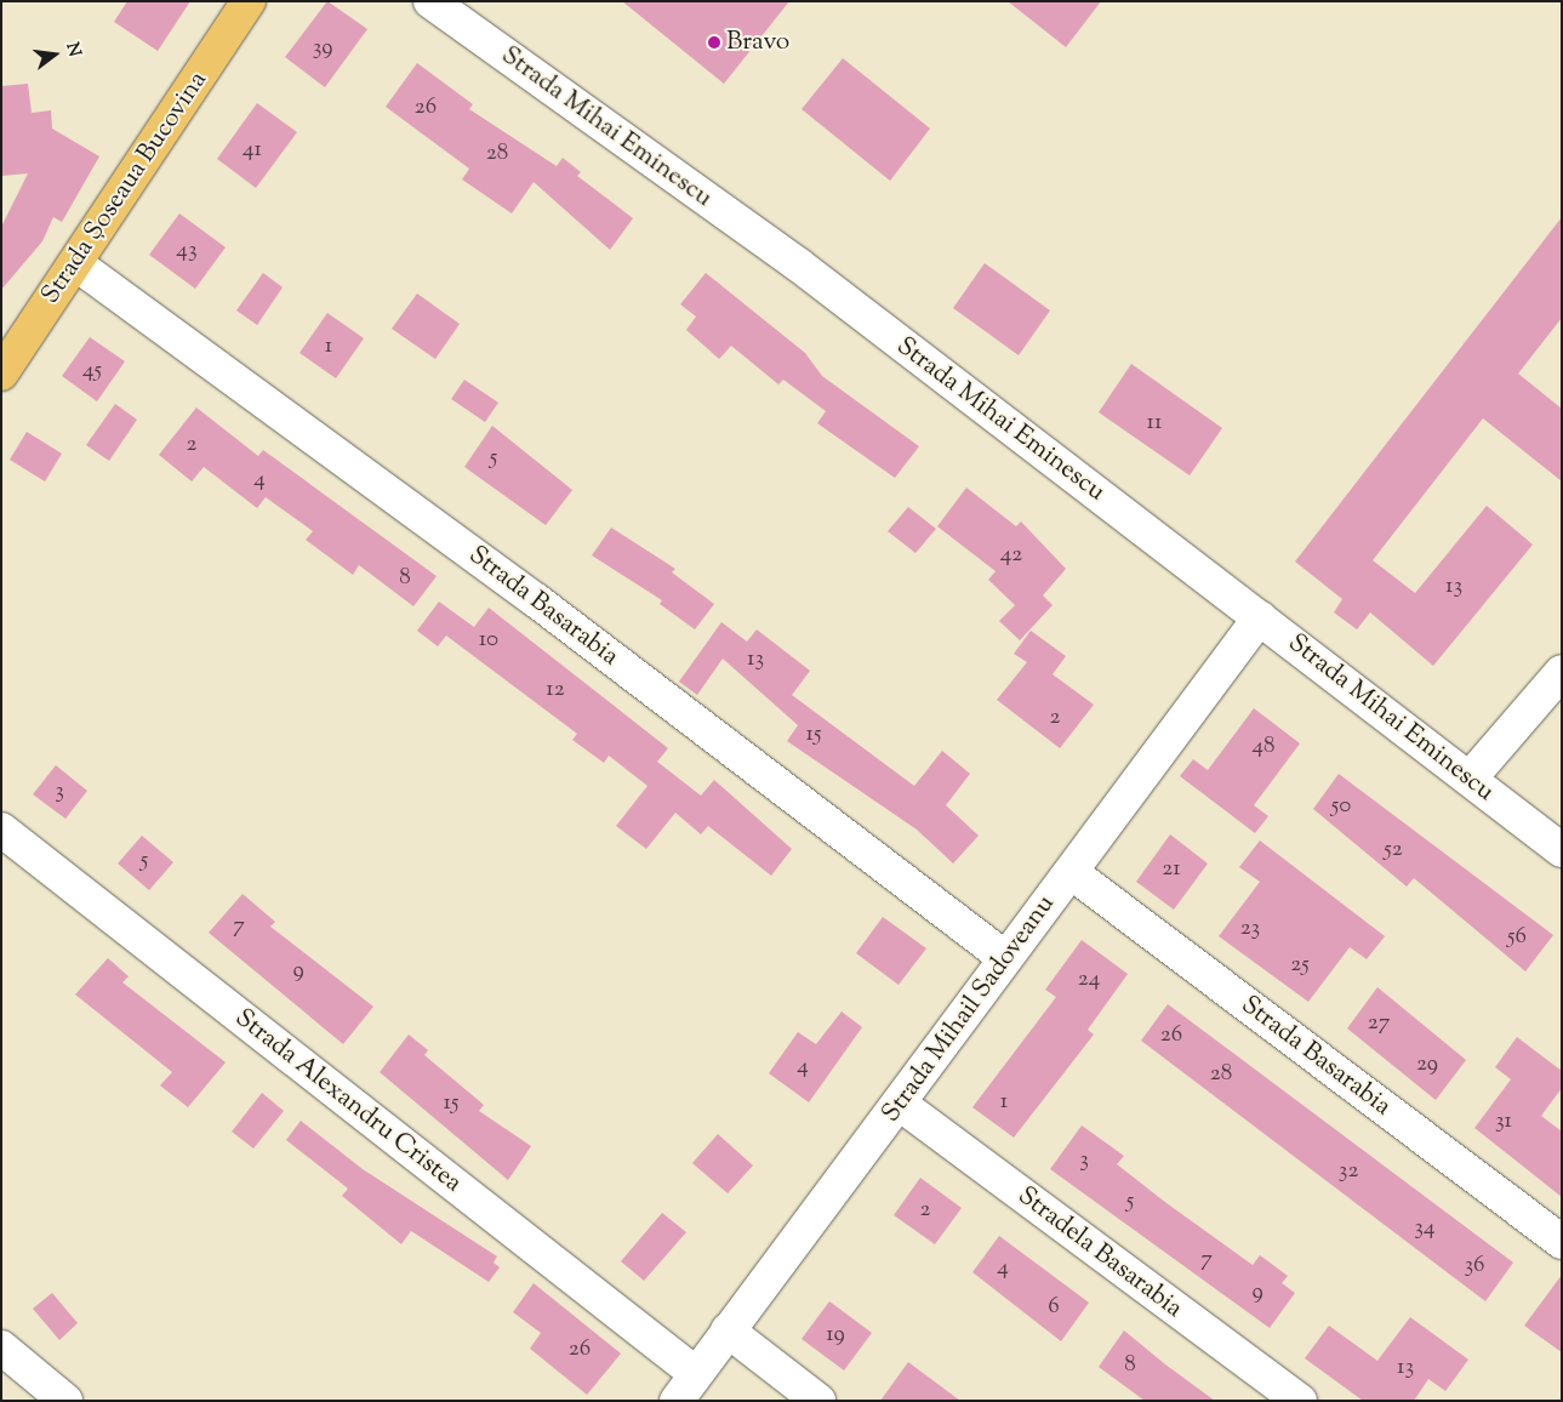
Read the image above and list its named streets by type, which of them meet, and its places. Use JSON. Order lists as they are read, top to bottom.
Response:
{
  "streets": {
    "main road": ["Strada Șoseaua Bucovina"],
    "street": [
      "Strada Mihai Eminescu",
      "Strada Basarabia",
      "Strada Mihail Sadoveanu",
      "Strada Alexandru Cristea",
      "Stradela Basarabia"
    ]
  },
  "crossings": [
    ["Strada Mihai Eminescu", "Strada Mihail Sadoveanu"],
    ["Strada Șoseaua Bucovina", "Strada Basarabia"],
    ["Strada Basarabia", "Strada Mihail Sadoveanu"],
    ["Strada Mihail Sadoveanu", "Strada Alexandru Cristea"],
    ["Strada Mihail Sadoveanu", "Stradela Basarabia"]
  ],
  "places": ["Bravo"],
  "house_numbers": [
    "39",
    "26",
    "41",
    "28",
    "43",
    "1",
    "45",
    "11",
    "2",
    "5",
    "4",
    "42",
    "8",
    "13",
    "10",
    "13",
    "12",
    "2",
    "15",
    "48",
    "3",
    "50",
    "52",
    "5",
    "21",
    "7",
    "23",
    "56",
    "25",
    "9",
    "24",
    "27",
    "26",
    "29",
    "4",
    "28",
    "1",
    "15",
    "31",
    "3",
    "32",
    "5",
    "2",
    "34",
    "7",
    "36",
    "4",
    "9",
    "6",
    "19",
    "26",
    "8",
    "13"
  ],
  "north": "right"
}
